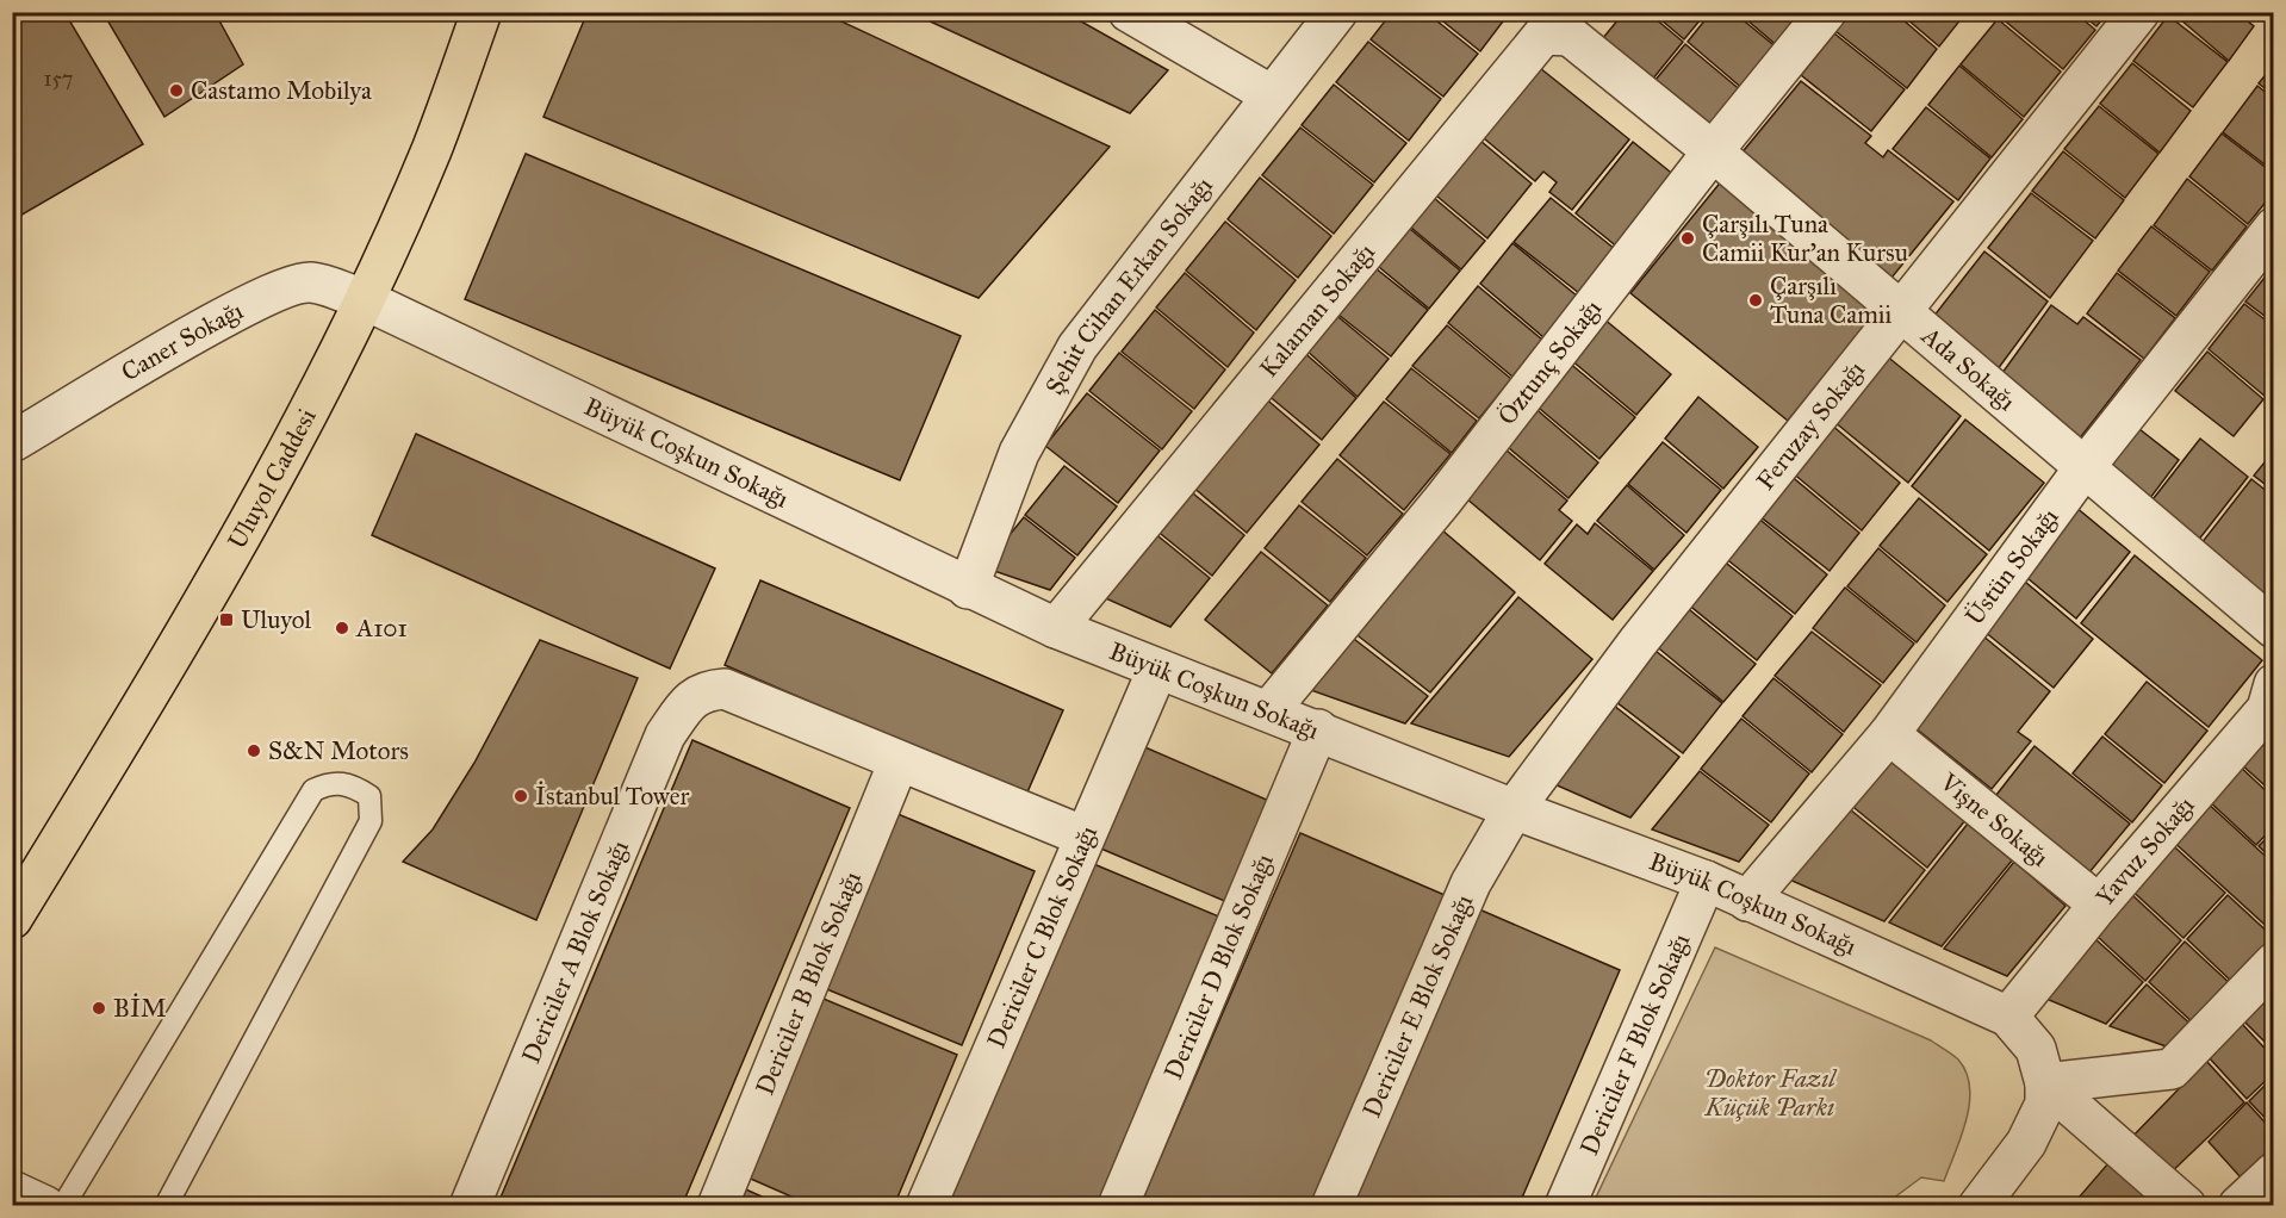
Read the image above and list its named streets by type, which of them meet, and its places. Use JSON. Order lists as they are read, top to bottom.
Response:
{
  "streets": {
    "main road": ["Uluyol Caddesi"],
    "street": [
      "Şehit Cihan Erkan Sokağı",
      "Kalaman Sokağı",
      "Caner Sokağı",
      "Öztunç Sokağı",
      "Ada Sokağı",
      "Feruzay Sokağı",
      "Büyük Coşkun Sokağı",
      "Üstün Sokağı",
      "Vişne Sokağı",
      "Yavuz Sokağı",
      "Dericiler C Blok Sokağı",
      "Dericiler A Blok Sokağı",
      "Dericiler D Blok Sokağı",
      "Dericiler B Blok Sokağı",
      "Dericiler E Blok Sokağı",
      "Dericiler F Blok Sokağı"
    ]
  },
  "crossings": [
    ["Şehit Cihan Erkan Sokağı", "Büyük Coşkun Sokağı"],
    ["Kalaman Sokağı", "Ada Sokağı"],
    ["Kalaman Sokağı", "Büyük Coşkun Sokağı"],
    ["Caner Sokağı", "Büyük Coşkun Sokağı"],
    ["Caner Sokağı", "Uluyol Caddesi"],
    ["Öztunç Sokağı", "Ada Sokağı"],
    ["Öztunç Sokağı", "Büyük Coşkun Sokağı"],
    ["Ada Sokağı", "Feruzay Sokağı"],
    ["Ada Sokağı", "Üstün Sokağı"],
    ["Feruzay Sokağı", "Büyük Coşkun Sokağı"],
    ["Feruzay Sokağı", "Dericiler E Blok Sokağı"],
    ["Büyük Coşkun Sokağı", "Uluyol Caddesi"],
    ["Büyük Coşkun Sokağı", "Üstün Sokağı"],
    ["Büyük Coşkun Sokağı", "Yavuz Sokağı"],
    ["Büyük Coşkun Sokağı", "Dericiler C Blok Sokağı"],
    ["Büyük Coşkun Sokağı", "Dericiler D Blok Sokağı"],
    ["Büyük Coşkun Sokağı", "Dericiler E Blok Sokağı"],
    ["Büyük Coşkun Sokağı", "Dericiler F Blok Sokağı"],
    ["Üstün Sokağı", "Vişne Sokağı"],
    ["Vişne Sokağı", "Yavuz Sokağı"],
    ["Dericiler C Blok Sokağı", "Dericiler A Blok Sokağı"],
    ["Dericiler A Blok Sokağı", "Dericiler B Blok Sokağı"]
  ],
  "parks": ["Doktor Fazıl Küçük Parkı"],
  "places": {
    "other": [
      "Castamo Mobilya",
      "Çarşılı Tuna Camii Kur'an Kursu",
      "Çarşılı Tuna Camii",
      "A101",
      "S&N Motors",
      "İstanbul Tower",
      "BİM"
    ],
    "transit": ["Uluyol"]
  },
  "house_numbers": ["157"]
}
